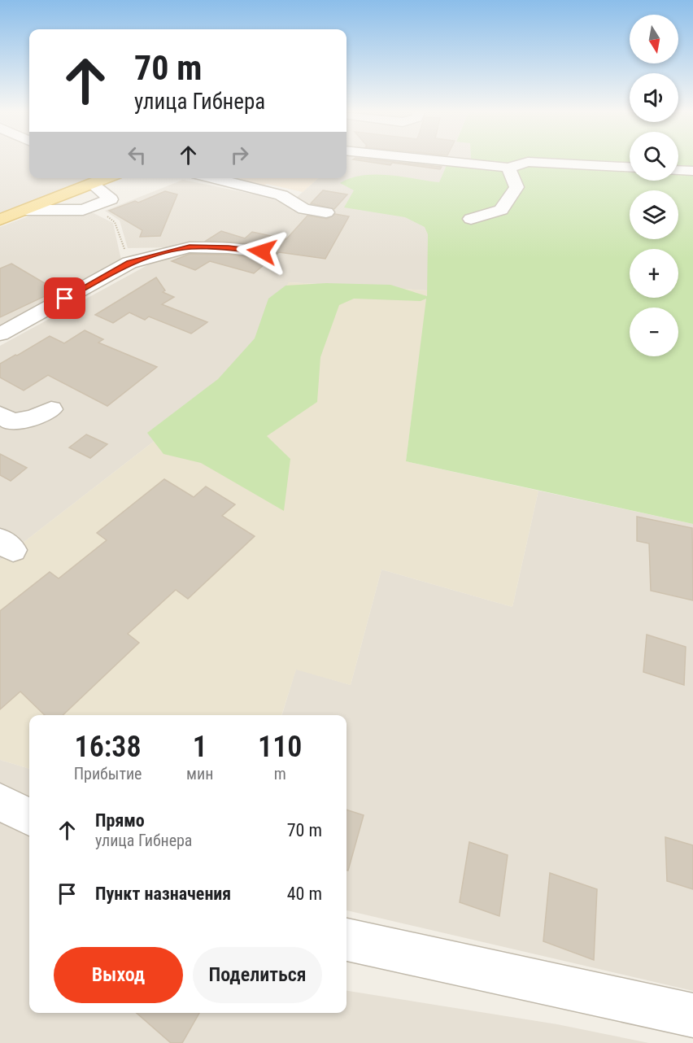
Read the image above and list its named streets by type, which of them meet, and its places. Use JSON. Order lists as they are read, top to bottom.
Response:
{
  "north": "bottom",
  "page": {
    "map_buttons": ["+", "−"],
    "turn": ["70 m", "улица Гибнера"],
    "eta": [
      "16:38",
      "Прибытие",
      "1",
      "мин",
      "110",
      "m"
    ],
    "list": [
      {
        "name": "Прямо",
        "note": "улица Гибнера",
        "value": "70 m"
      },
      {
        "name": "Пункт назначения",
        "value": "40 m"
      }
    ],
    "buttons": ["Выход", "Поделиться"]
  }
}
